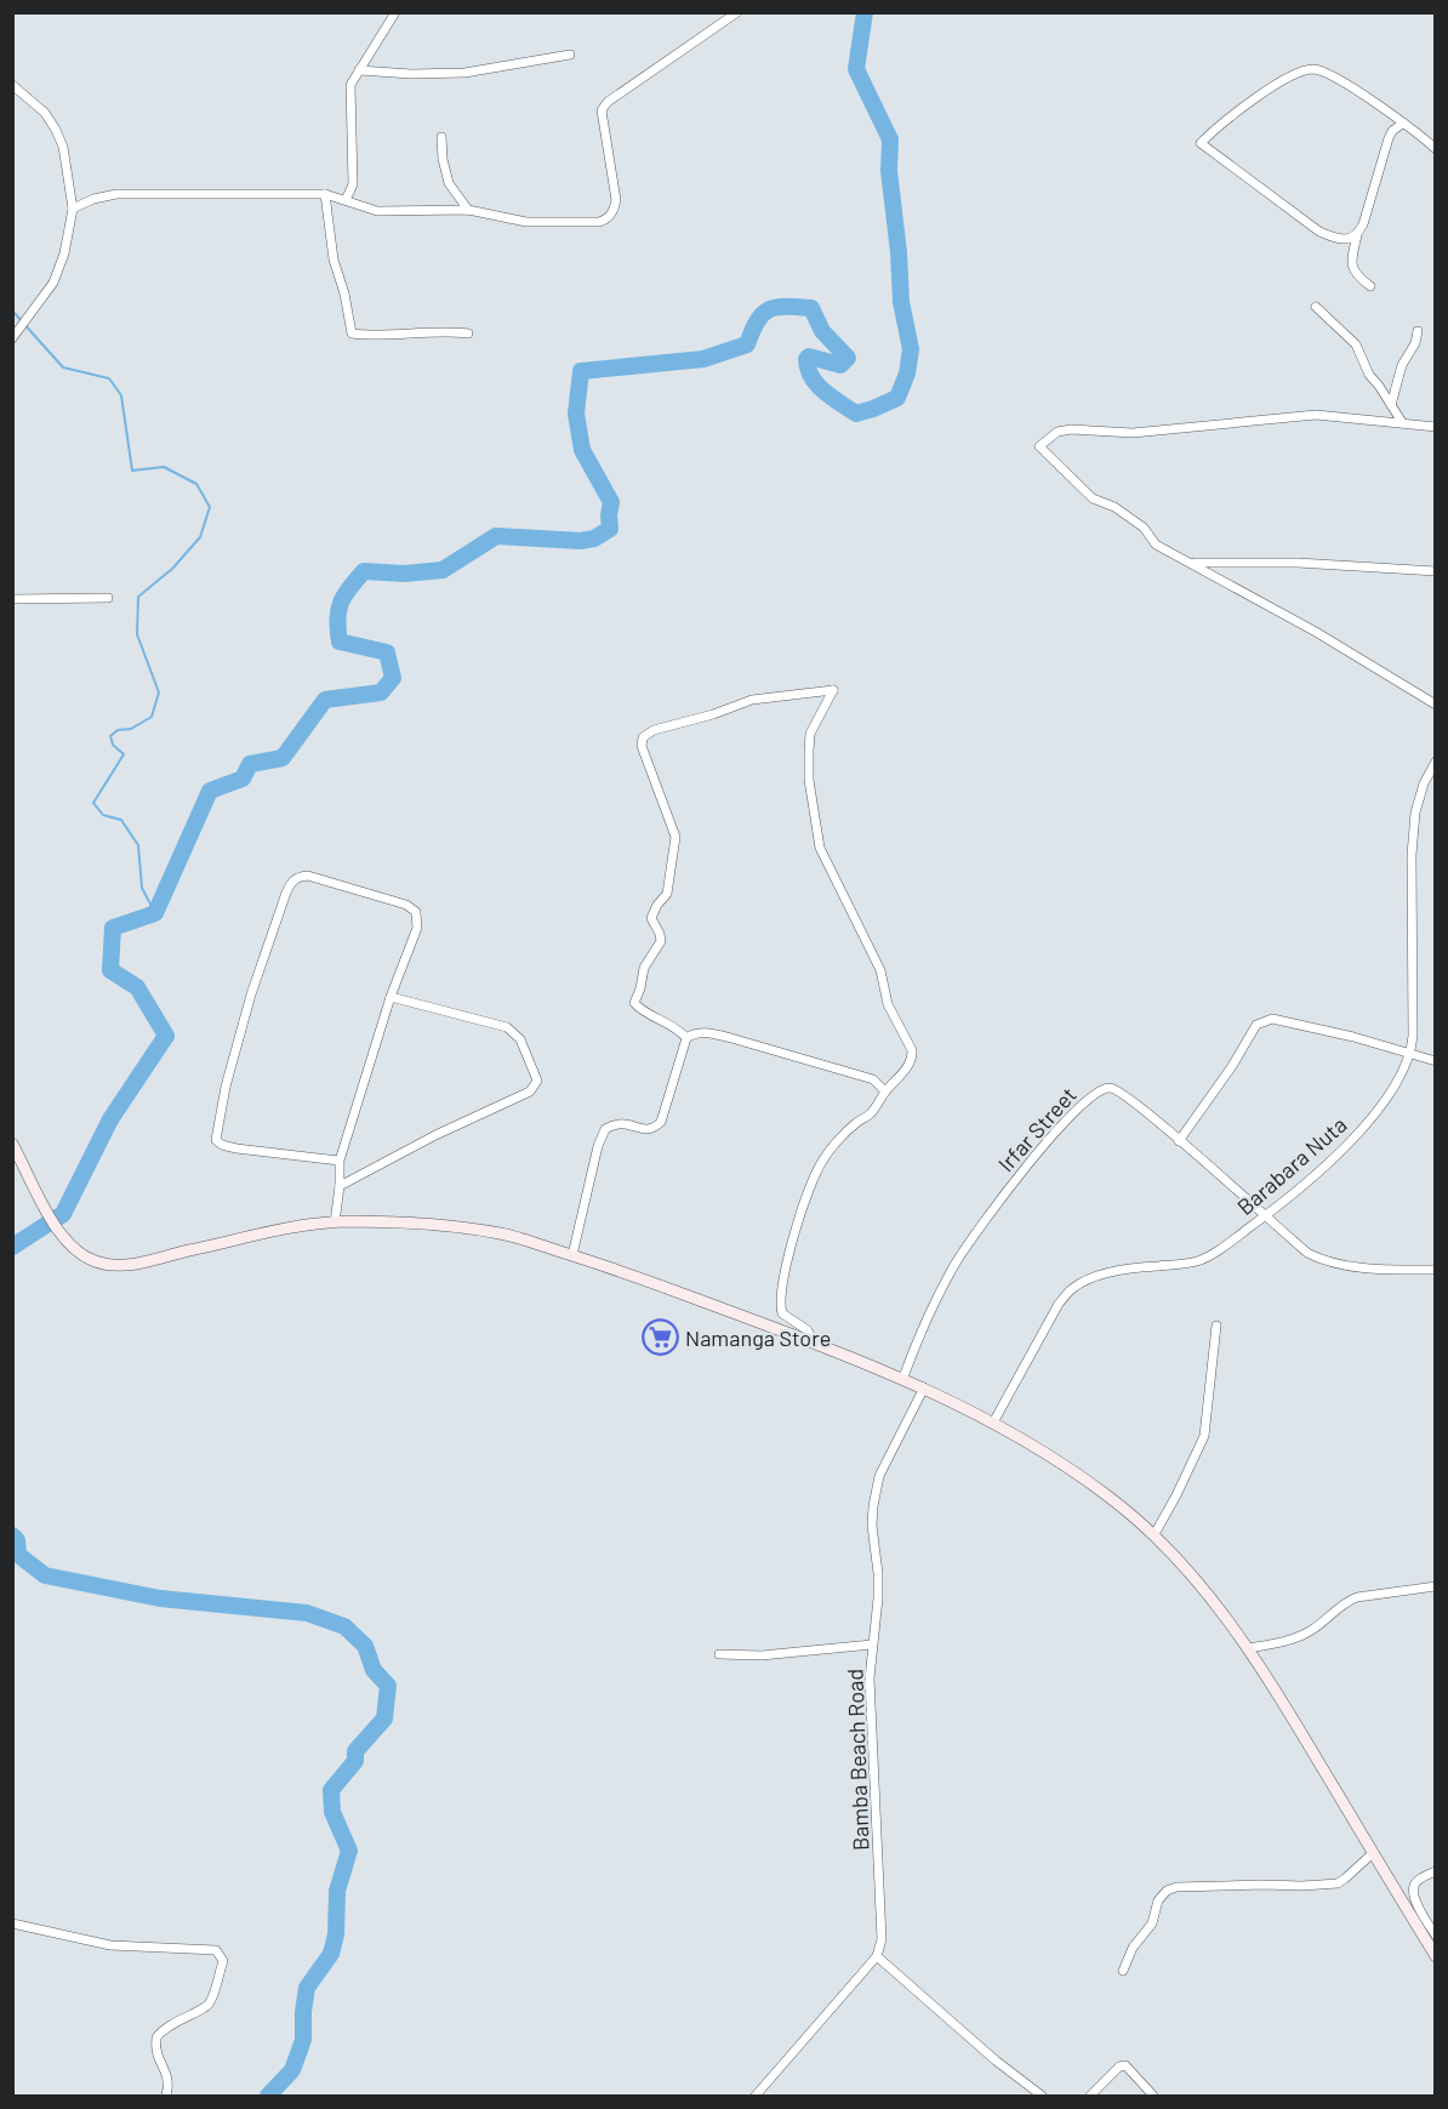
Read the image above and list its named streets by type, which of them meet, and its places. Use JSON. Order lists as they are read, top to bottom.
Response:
{
  "streets": {
    "street": ["Irfar Street", "Barabara Nuta", "Bamba Beach Road"]
  },
  "crossings": [
    ["Irfar Street", "Barabara Nuta"]
  ],
  "places": {
    "supermarket": ["Namanga Store"]
  }
}
